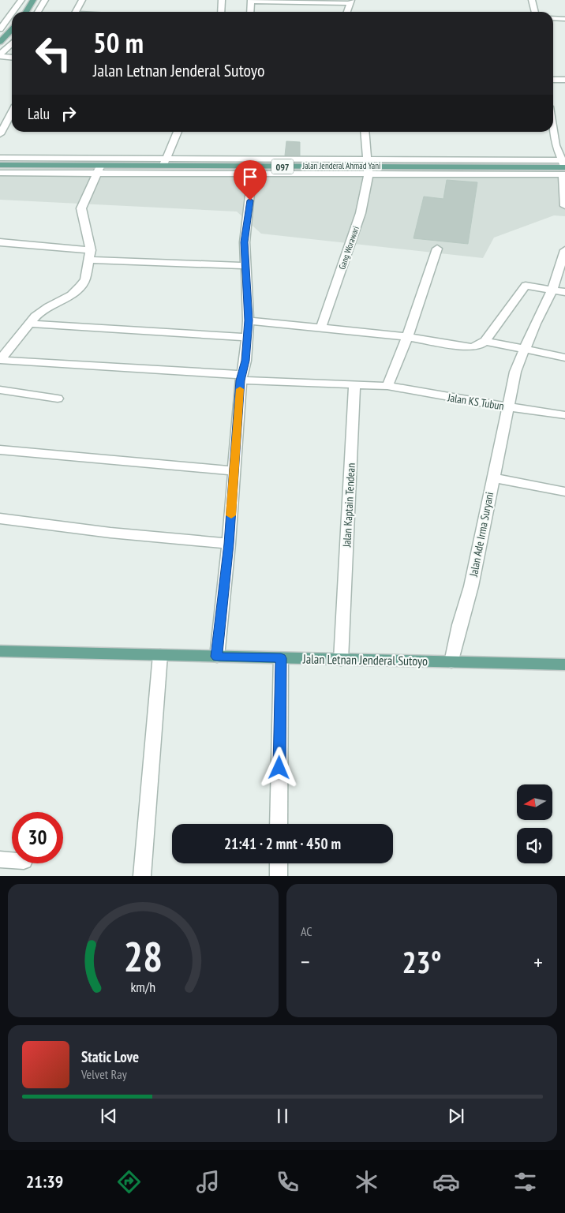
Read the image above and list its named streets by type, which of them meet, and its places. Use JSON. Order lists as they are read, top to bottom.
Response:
{
  "streets": {
    "main road": ["Jalan Letnan Jenderal Sutoyo"],
    "street": [
      "Gang Worawari",
      "Jalan KS Tubun",
      "Jalan Kaptain Tendean",
      "Jalan Ade Irma Suryani"
    ]
  },
  "crossings": [
    ["Jalan KS Tubun", "Jalan Ade Irma Suryani"],
    ["Jalan Kaptain Tendean", "Jalan Letnan Jenderal Sutoyo"],
    ["Jalan Ade Irma Suryani", "Jalan Letnan Jenderal Sutoyo"]
  ],
  "north": "left",
  "page": {
    "turn": ["50 m", "Jalan Letnan Jenderal Sutoyo"],
    "then": "Lalu",
    "limit": "30",
    "trip": "21:41 · 2 mnt · 450 m",
    "tile": "AC",
    "heat": ["−", "23°", "+"],
    "song": ["Static Love", "Velvet Ray"],
    "tabs": "21:39",
    "gauge": ["28", "km/h"]
  }
}
